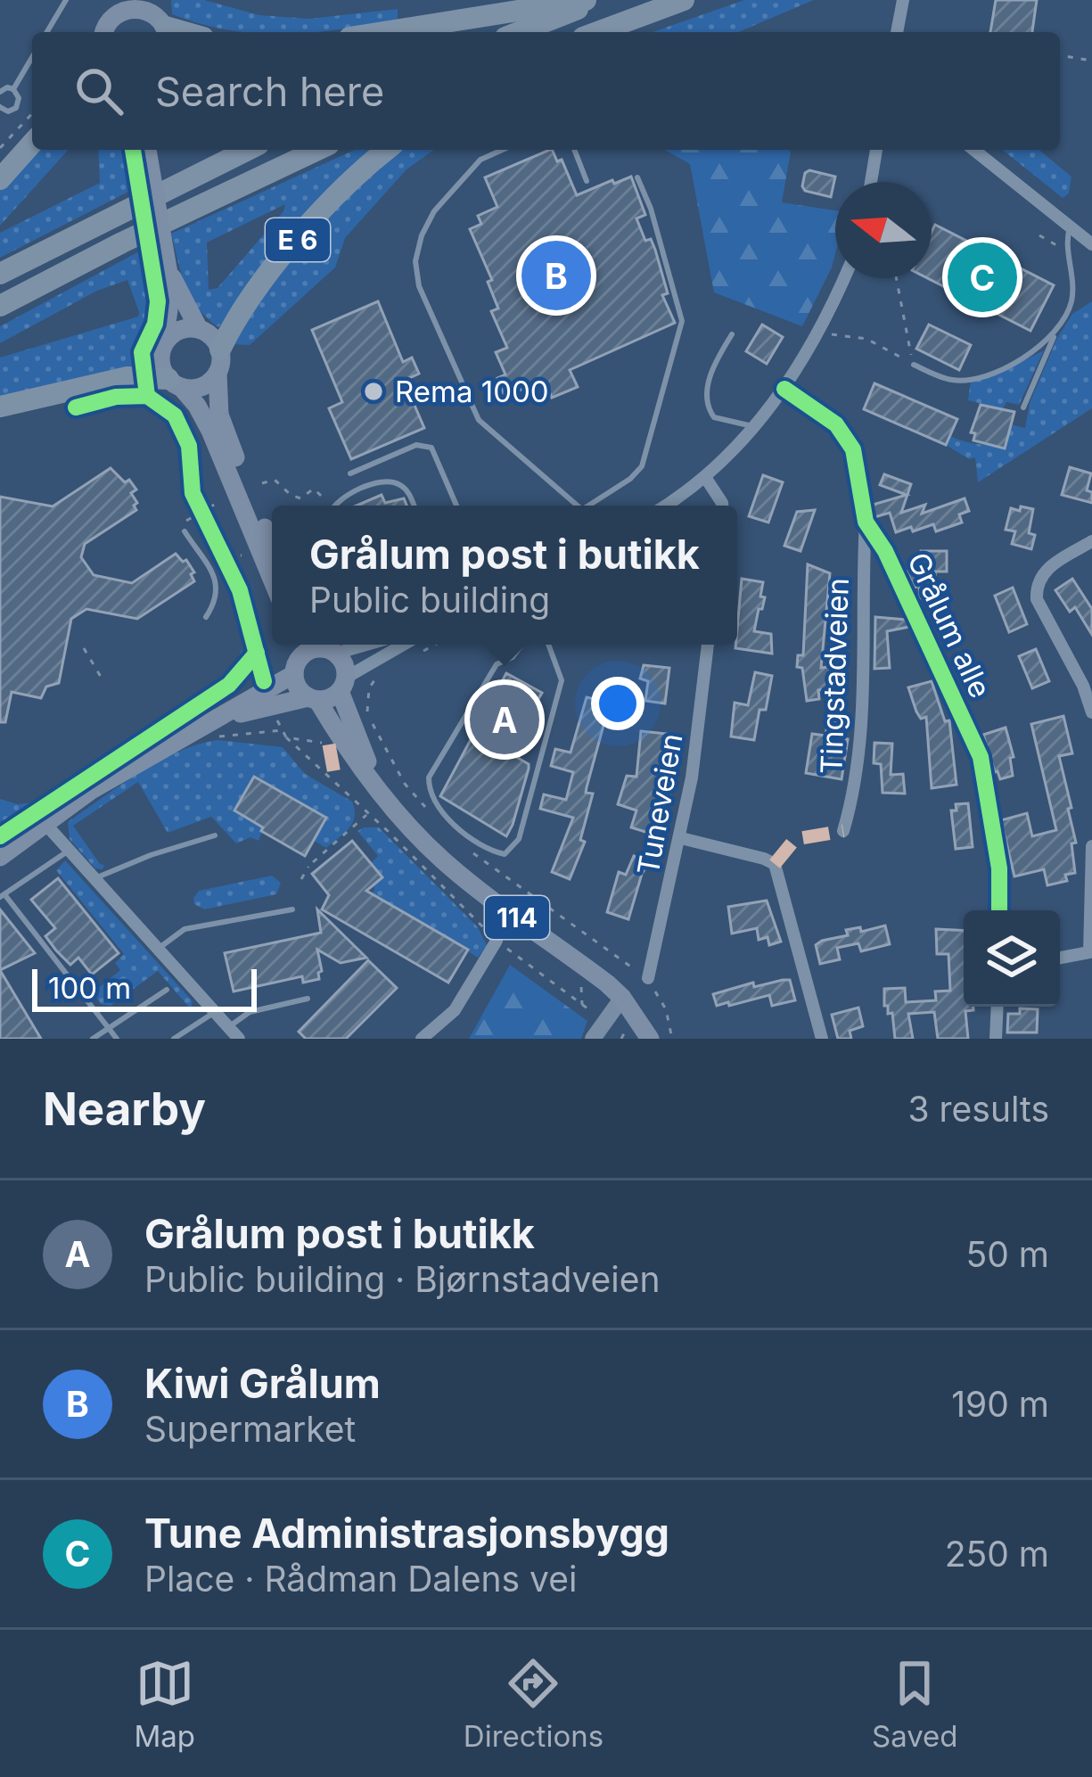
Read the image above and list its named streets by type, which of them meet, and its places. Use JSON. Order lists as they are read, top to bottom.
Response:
{
  "streets": {
    "highway": ["E 6"],
    "main road": ["114"],
    "street": ["Grålum alle", "Tingstadveien", "Tuneveien"]
  },
  "crossings": [
    ["Grålum alle", "Tingstadveien"]
  ],
  "places": ["Rema 1000"],
  "scale_bar": "100 m",
  "north": "left",
  "page": {
    "search": "Search here",
    "pins": ["B", "C", "A"],
    "popup": ["Grålum post i butikk", "Public building"],
    "scale": "100 m",
    "heading": ["Nearby", "3 results"],
    "list": [
      {
        "mark": "A",
        "name": "Grålum post i butikk",
        "note": "Public building · Bjørnstadveien",
        "value": "50 m"
      },
      {
        "mark": "B",
        "name": "Kiwi Grålum",
        "note": "Supermarket",
        "value": "190 m"
      },
      {
        "mark": "C",
        "name": "Tune Administrasjonsbygg",
        "note": "Place · Rådman Dalens vei",
        "value": "250 m"
      }
    ],
    "nav": ["Map", "Directions", "Saved"]
  }
}
